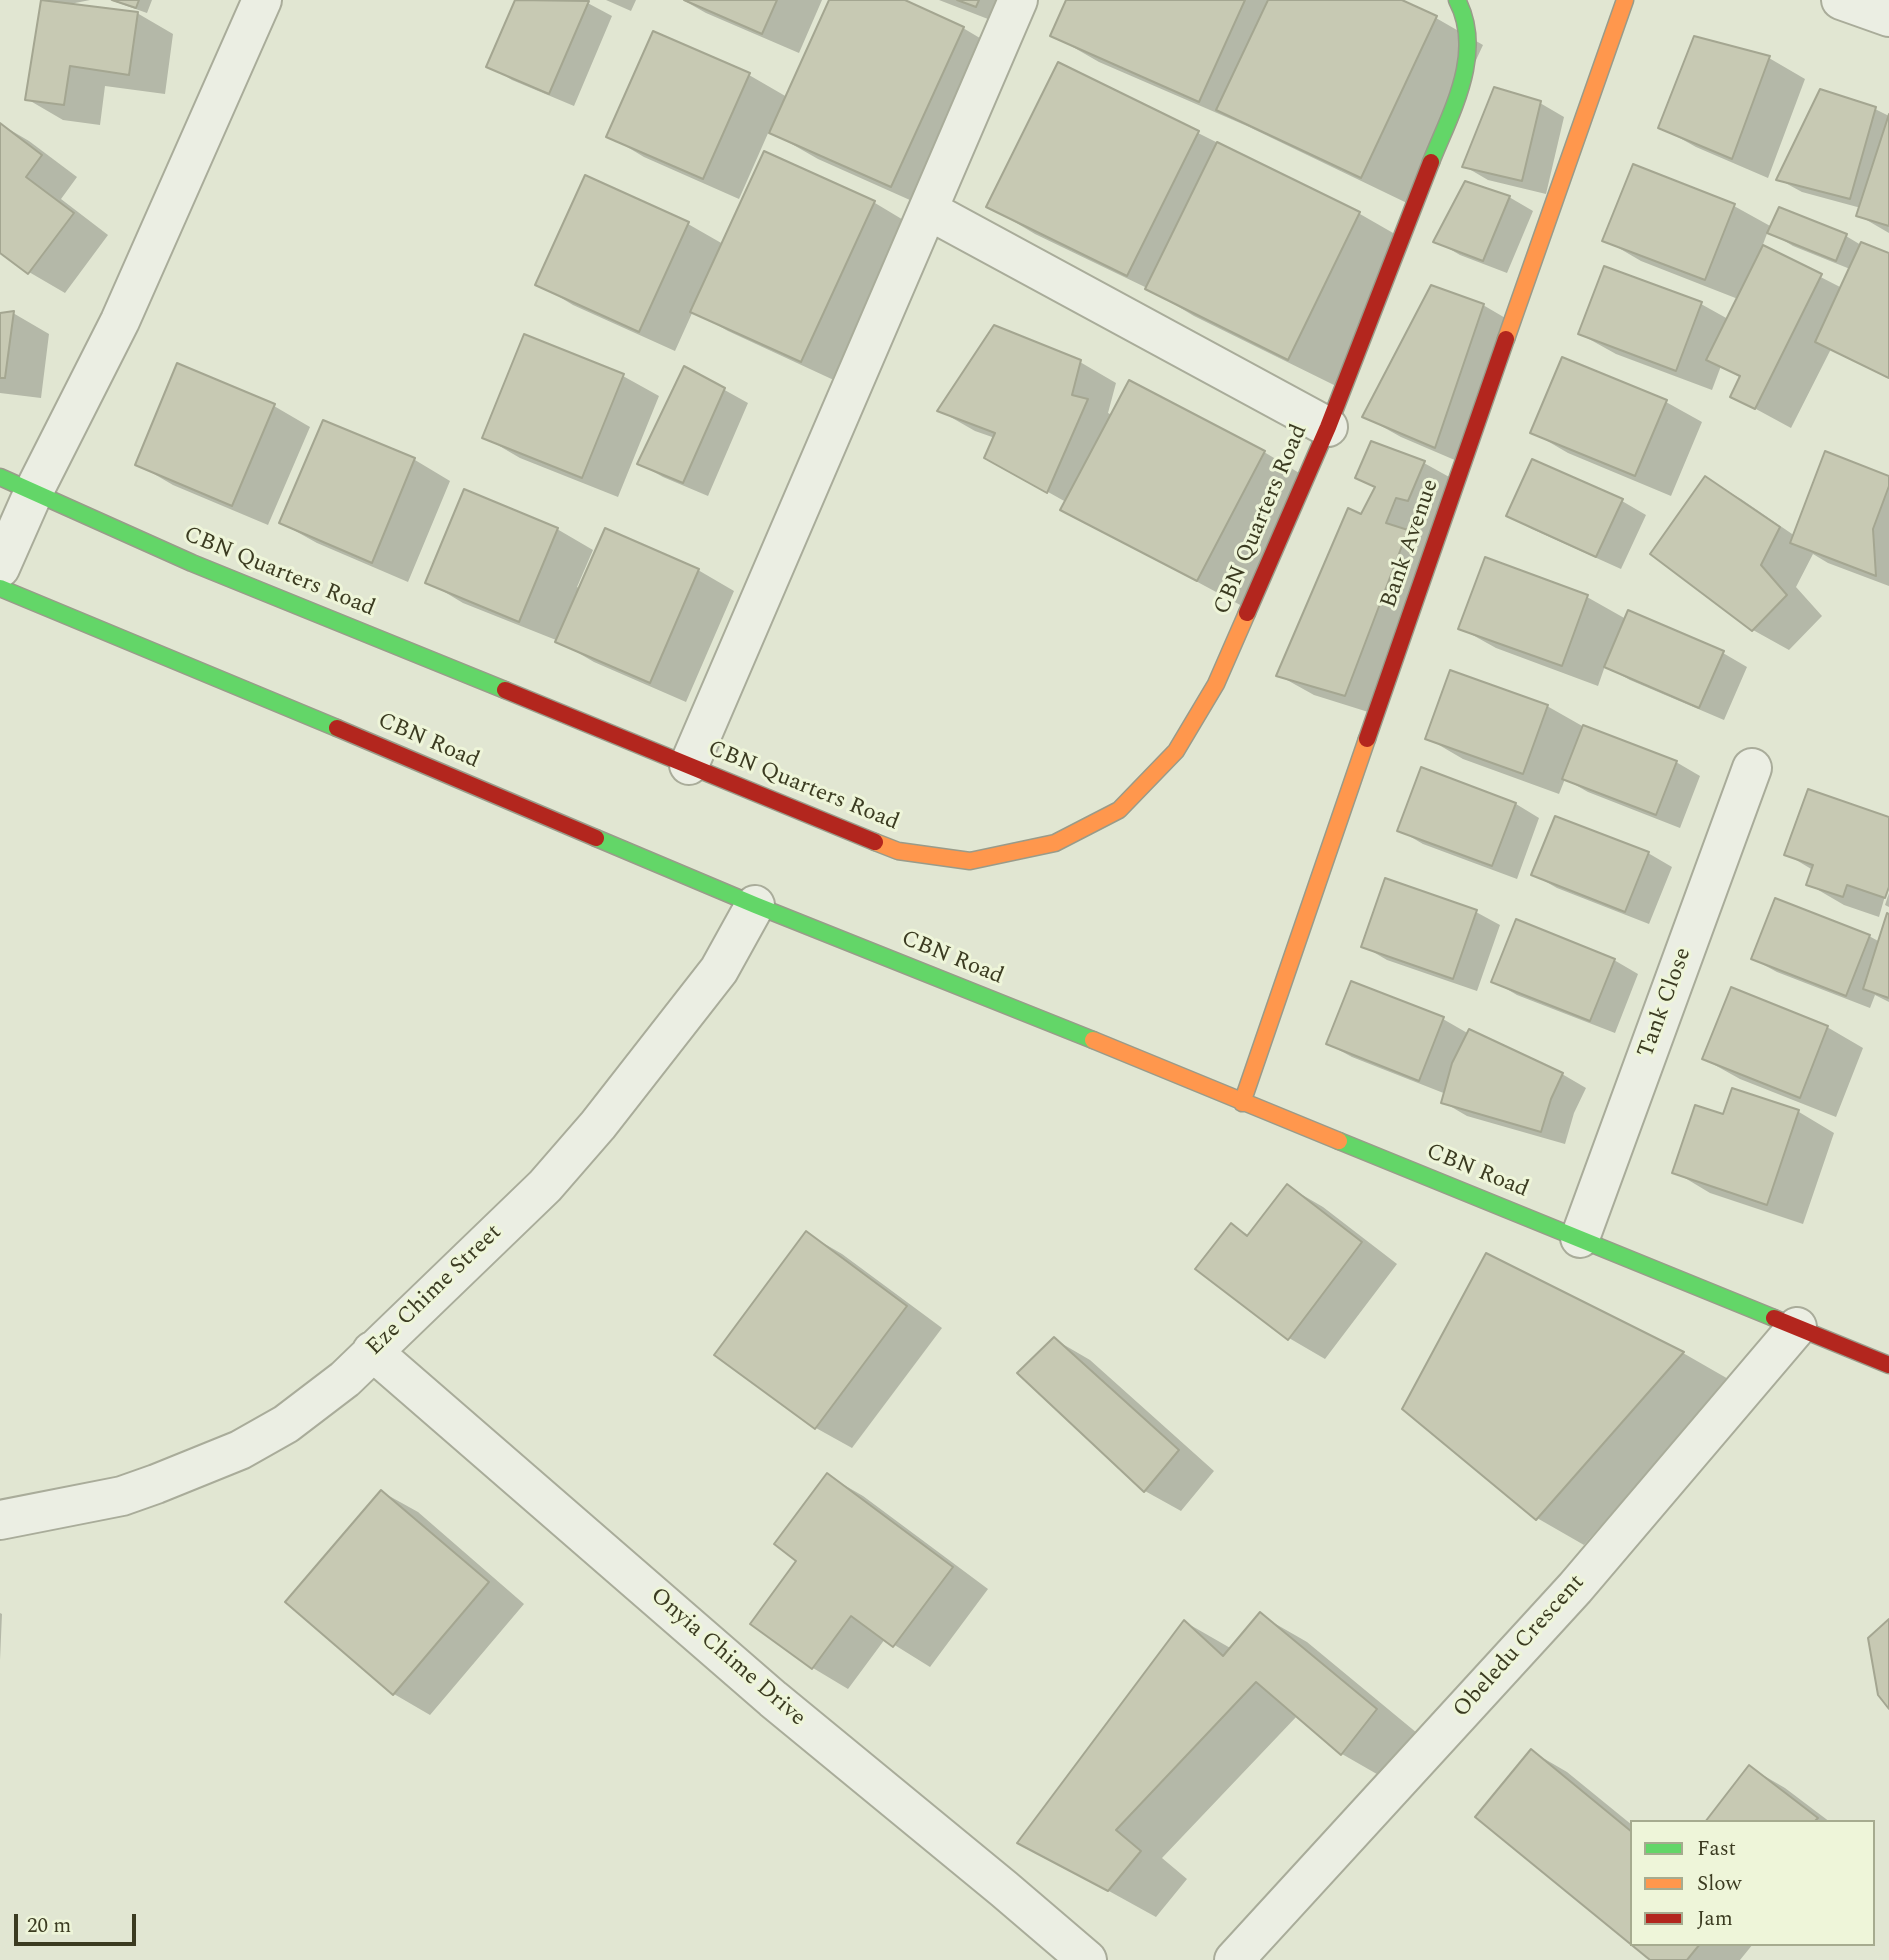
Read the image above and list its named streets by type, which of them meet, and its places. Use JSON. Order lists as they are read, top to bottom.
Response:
{
  "streets": {
    "main road": ["CBN Quarters Road", "Bank Avenue", "CBN Road"],
    "street": [
      "Tank Close",
      "Eze Chime Street",
      "Obeledu Crescent",
      "Onyia Chime Drive"
    ]
  },
  "crossings": [
    ["Bank Avenue", "CBN Road"],
    ["CBN Road", "Tank Close"],
    ["CBN Road", "Eze Chime Street"],
    ["CBN Road", "Obeledu Crescent"],
    ["Eze Chime Street", "Onyia Chime Drive"]
  ],
  "legend": ["Fast", "Slow", "Jam"],
  "scale_bar": "20 m"
}
